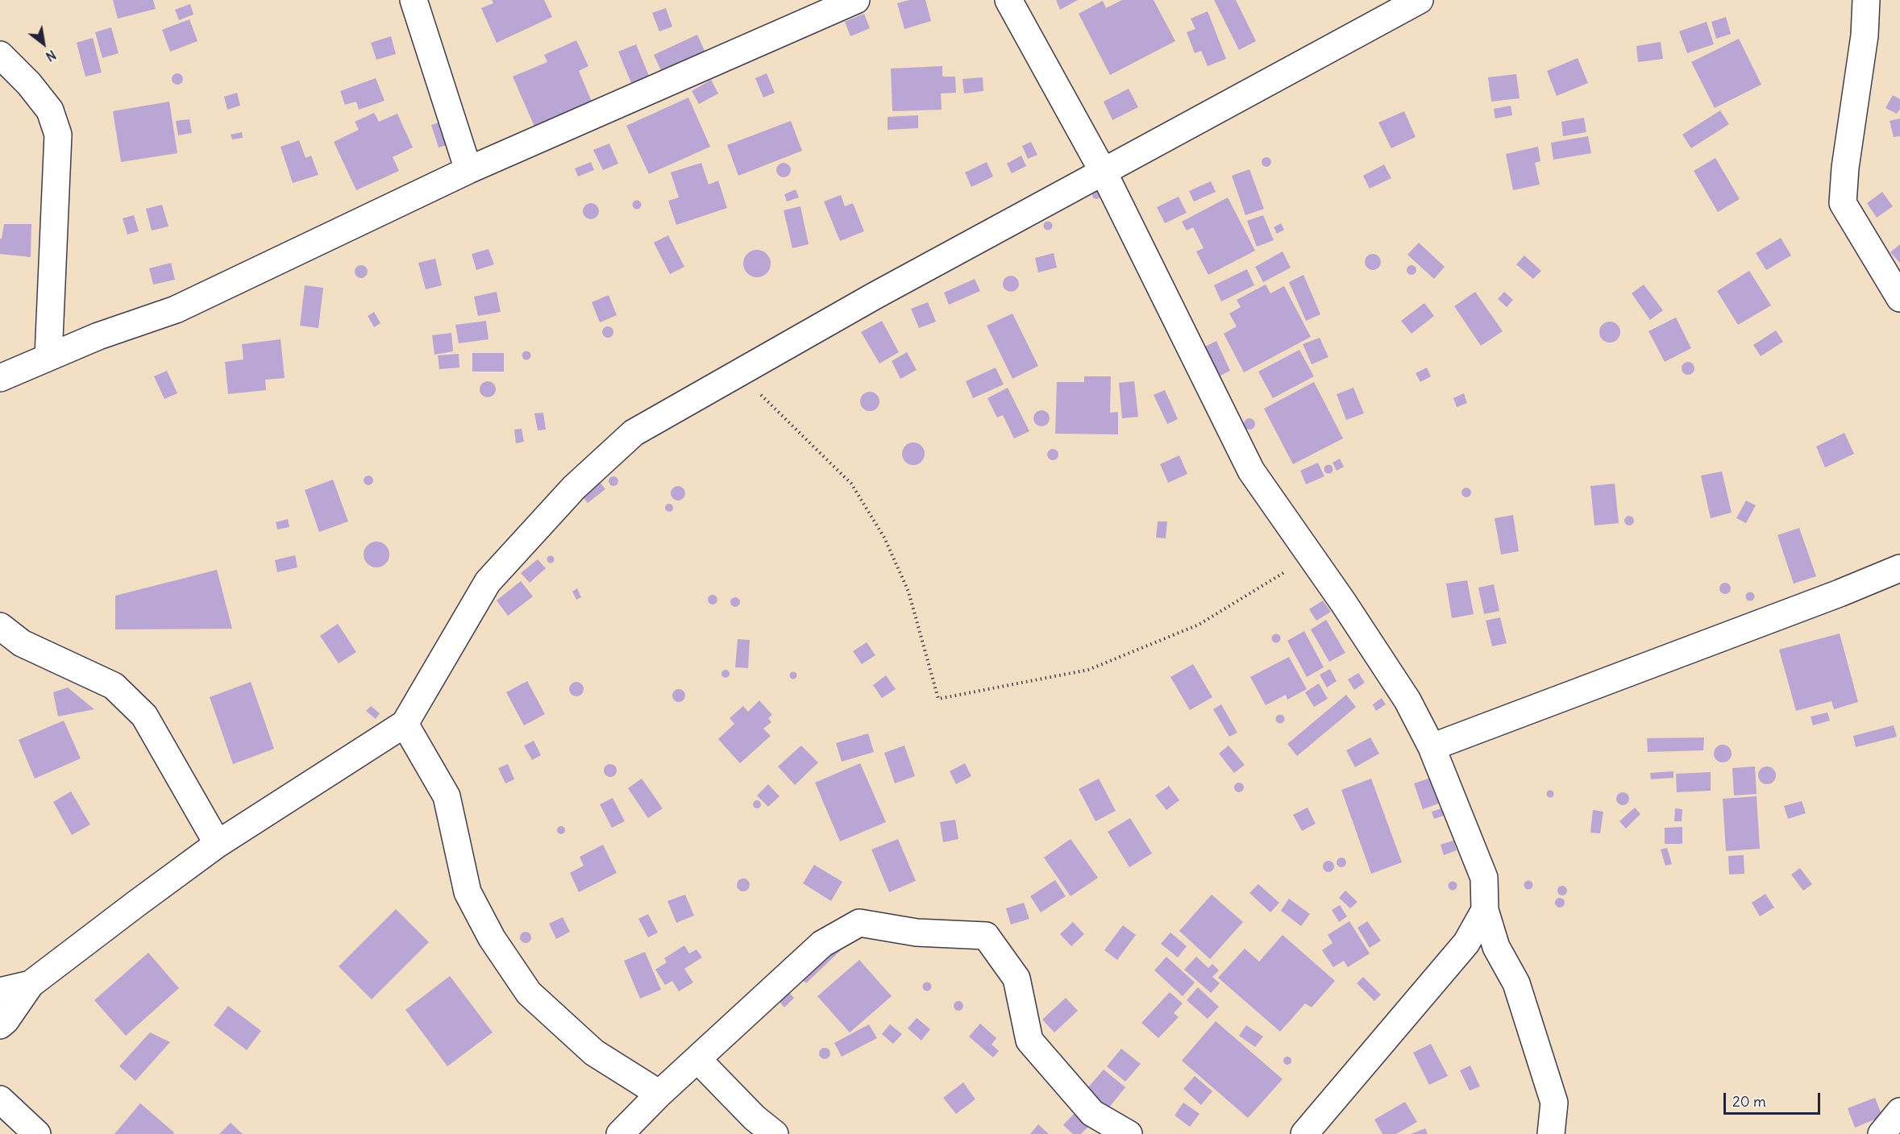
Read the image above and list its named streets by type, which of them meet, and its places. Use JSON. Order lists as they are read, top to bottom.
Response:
{
  "scale_bar": "20 m",
  "north": "bottom right"
}
